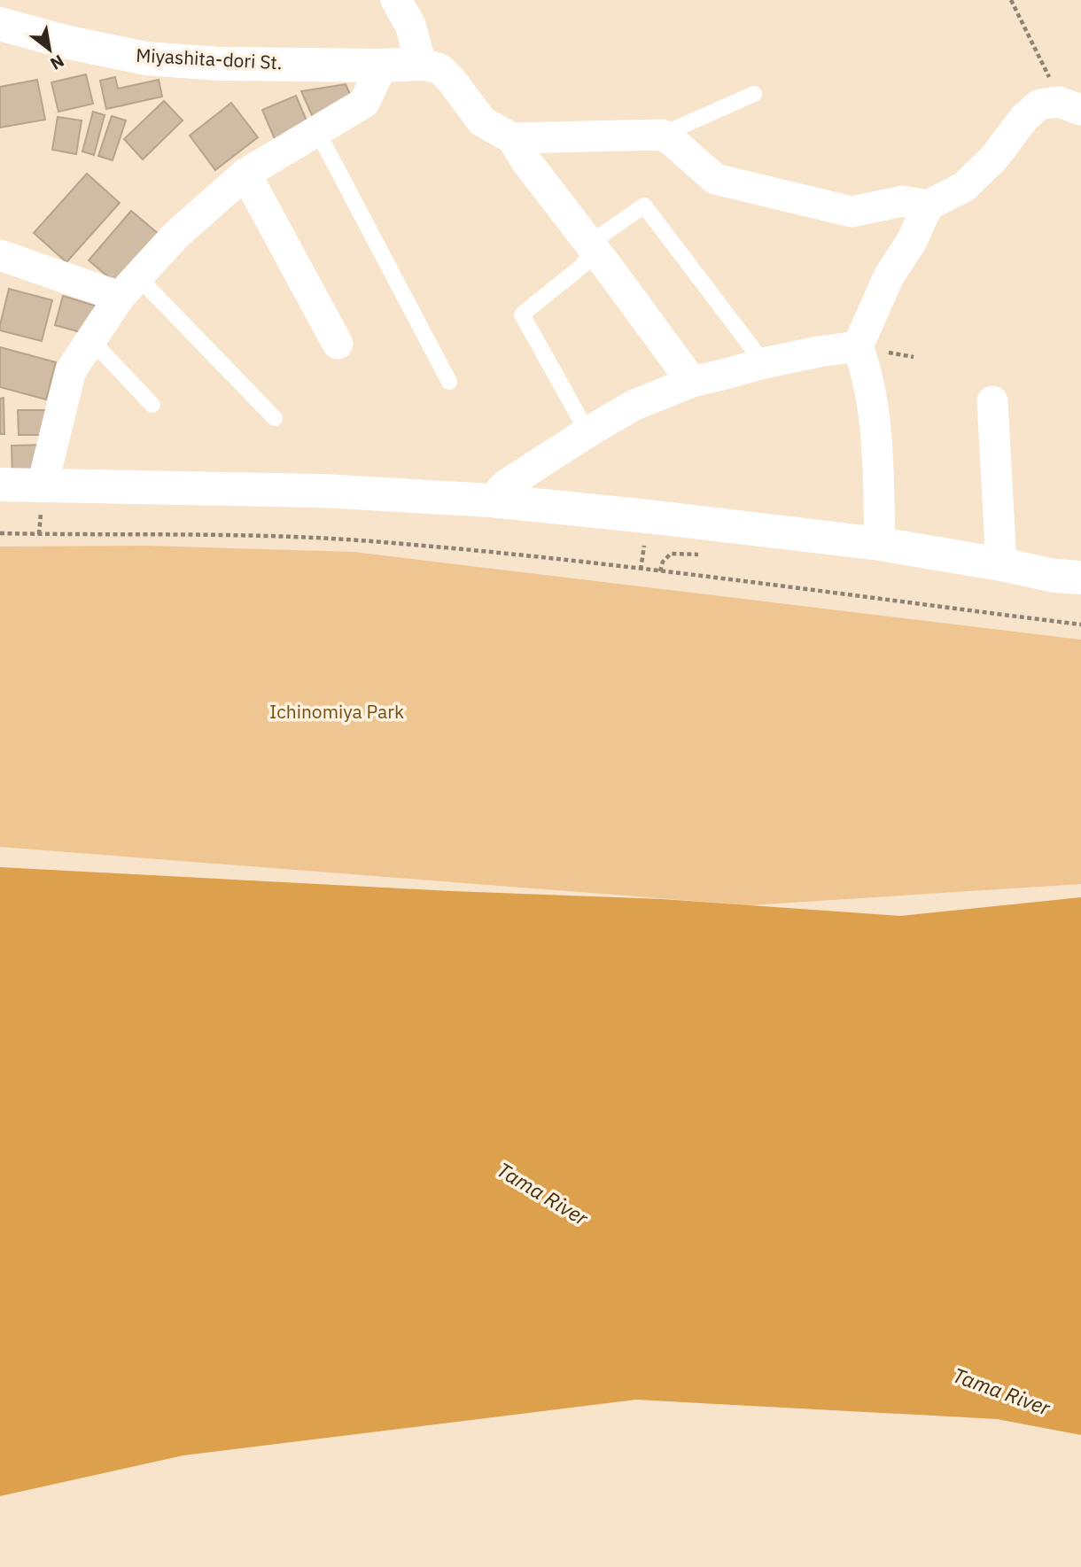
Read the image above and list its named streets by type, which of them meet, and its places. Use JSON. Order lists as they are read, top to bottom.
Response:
{
  "streets": {
    "street": ["Miyashita-dori St."]
  },
  "water": ["Tama River"],
  "parks": ["Ichinomiya Park"],
  "north": "bottom right"
}
